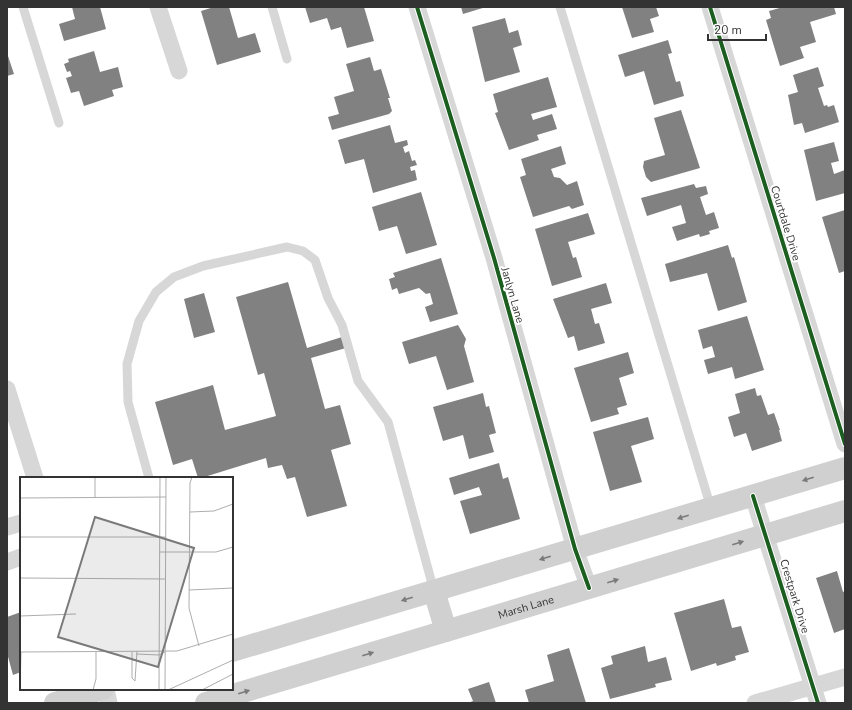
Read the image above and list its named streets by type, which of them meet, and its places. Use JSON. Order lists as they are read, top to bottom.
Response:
{
  "streets": {
    "main road": ["Marsh Lane"],
    "street": ["Courtdale Drive", "Janlyn Lane", "Crestpark Drive"]
  },
  "crossings": [
    ["Janlyn Lane", "Marsh Lane"],
    ["Crestpark Drive", "Marsh Lane"]
  ],
  "scale_bar": "20 m"
}
